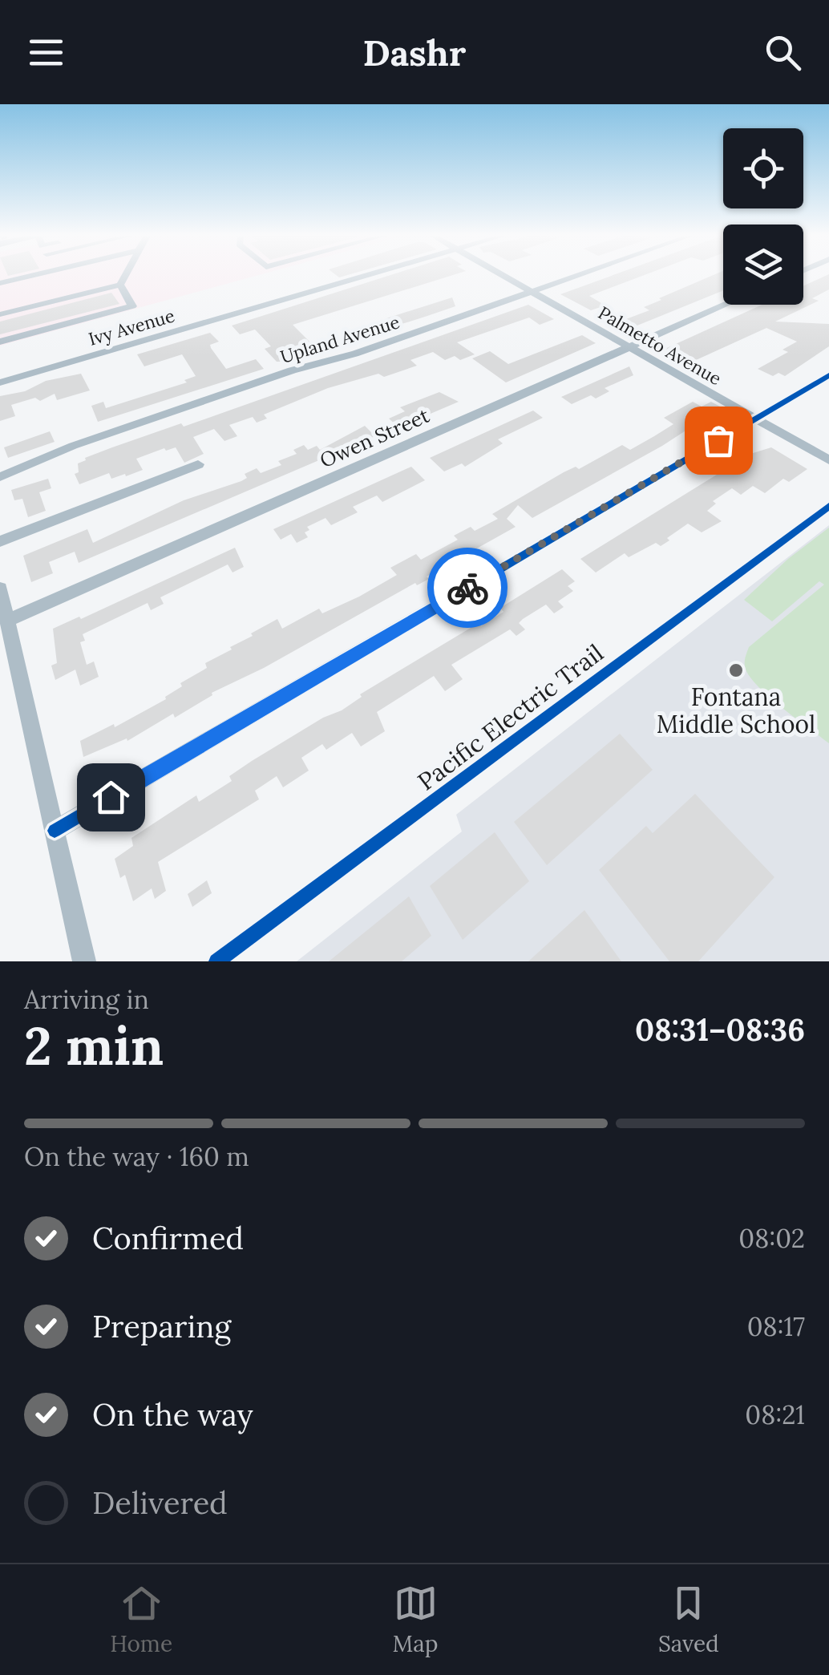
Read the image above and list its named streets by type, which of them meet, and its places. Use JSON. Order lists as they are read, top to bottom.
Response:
{
  "streets": {
    "street": [
      "Ivy Avenue",
      "Upland Avenue",
      "Palmetto Avenue",
      "Owen Street"
    ],
    "cycle path": ["Pacific Electric Trail"]
  },
  "crossings": [
    ["Upland Avenue", "Palmetto Avenue"],
    ["Palmetto Avenue", "Owen Street"]
  ],
  "places": ["Fontana Middle School"],
  "page": {
    "header": "Dashr",
    "heading": ["2 min", "Arriving in", "08:31–08:36"],
    "bar": "On the way · 160 m",
    "list": [
      ["Confirmed", "08:02"],
      ["Preparing", "08:17"],
      ["On the way", "08:21"],
      "Delivered"
    ],
    "tabs": ["Home", "Map", "Saved"]
  }
}
